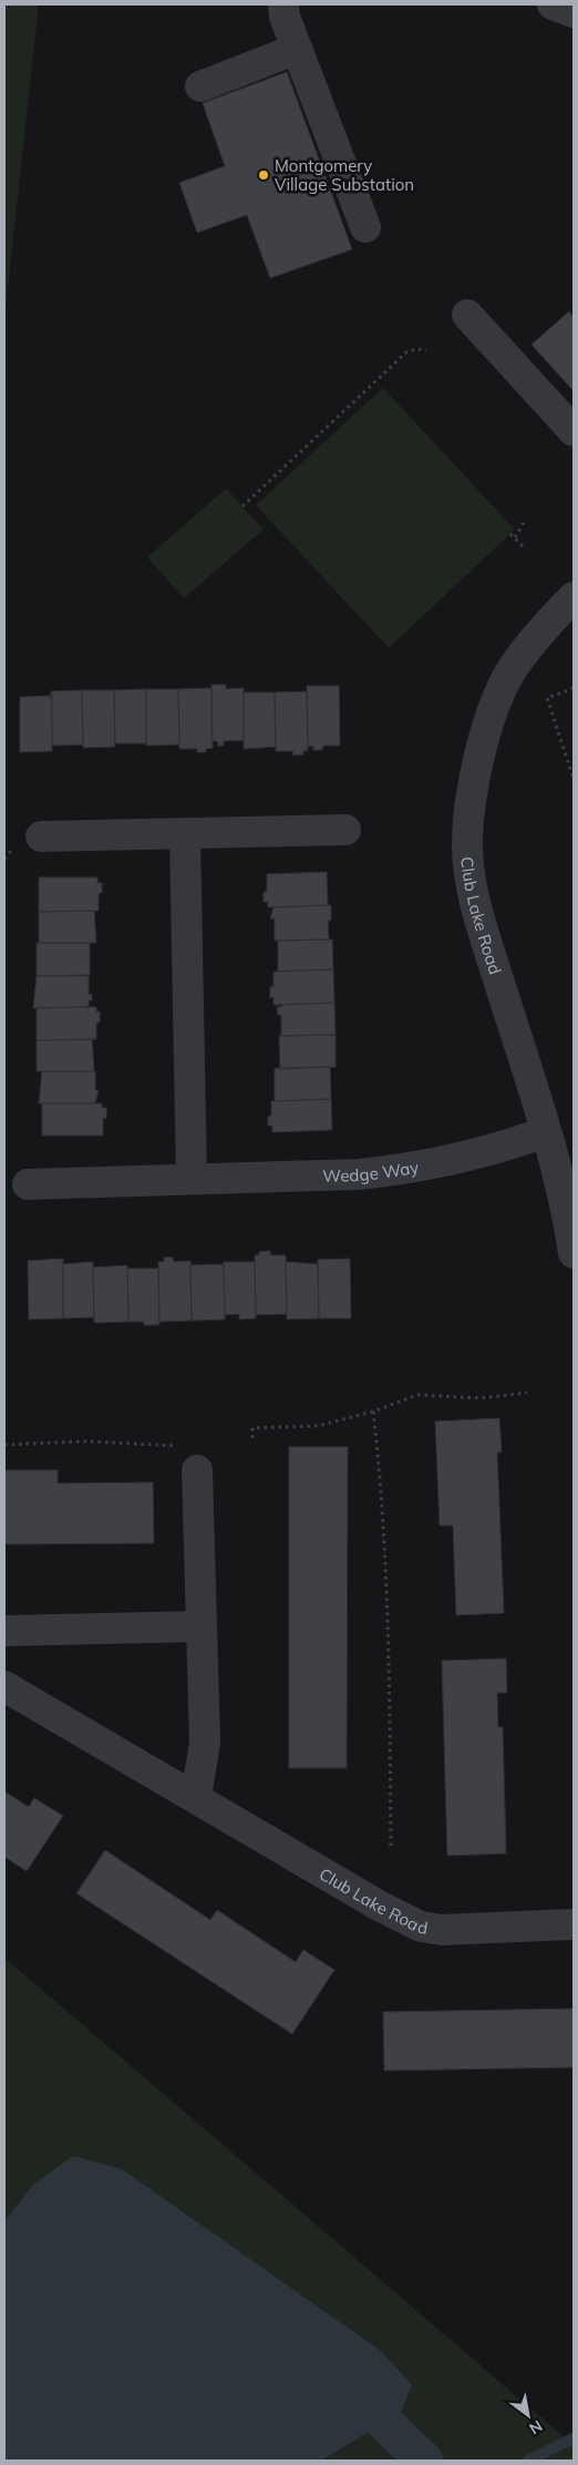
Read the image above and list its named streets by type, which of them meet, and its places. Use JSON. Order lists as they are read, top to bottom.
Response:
{
  "streets": {
    "street": ["Club Lake Road", "Wedge Way"]
  },
  "crossings": [
    ["Club Lake Road", "Wedge Way"]
  ],
  "places": ["Montgomery Village Substation"],
  "north": "bottom right"
}
